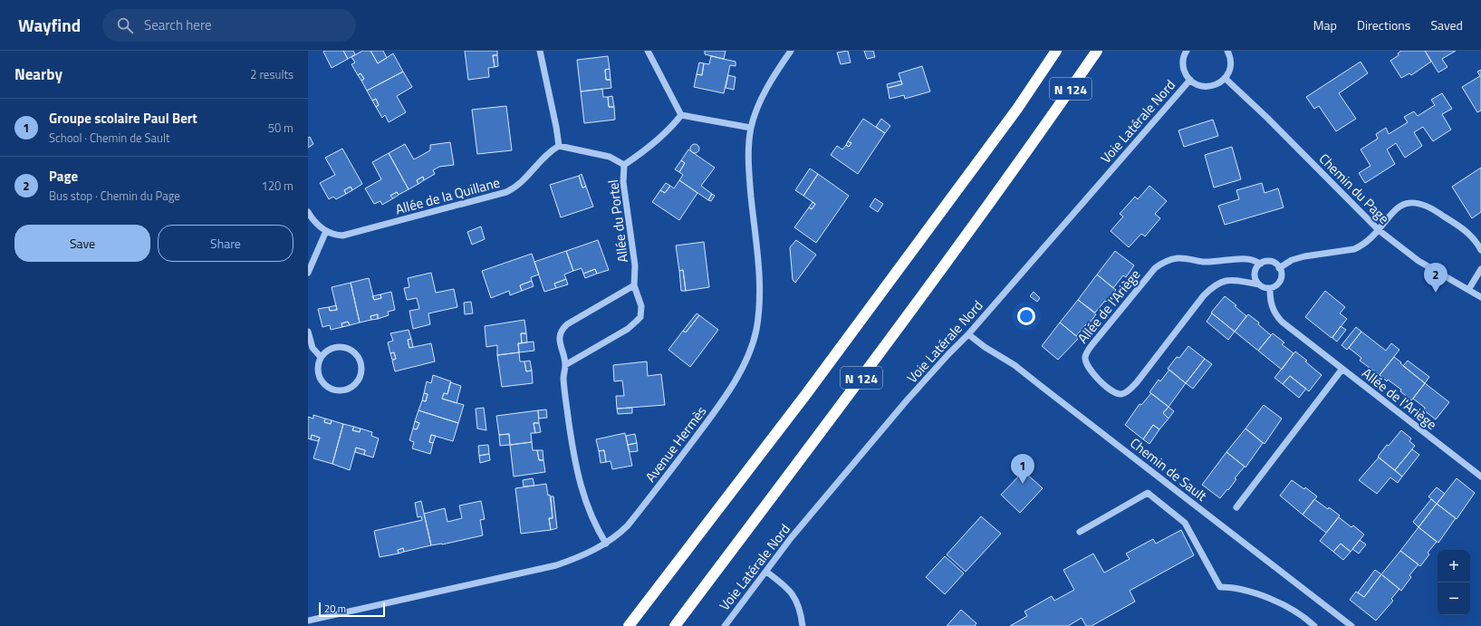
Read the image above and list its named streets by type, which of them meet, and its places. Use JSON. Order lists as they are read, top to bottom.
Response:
{
  "streets": {
    "highway": ["N 124"],
    "street": [
      "Voie Latérale Nord",
      "Chemin du Page",
      "Allée de la Quillane",
      "Allée du Portel",
      "Allée de l'Ariège",
      "Avenue Hermès",
      "Chemin de Sault"
    ]
  },
  "crossings": [
    ["Voie Latérale Nord", "Chemin de Sault"]
  ],
  "scale_bar": "20 m",
  "page": {
    "header": "Wayfind",
    "search": "Search here",
    "nav": ["Map", "Directions", "Saved"],
    "heading": ["Nearby", "2 results"],
    "list": [
      {
        "mark": "1",
        "name": "Groupe scolaire Paul Bert",
        "note": "School · Chemin de Sault",
        "value": "50 m"
      },
      {
        "mark": "2",
        "name": "Page",
        "note": "Bus stop · Chemin du Page",
        "value": "120 m"
      }
    ],
    "buttons": ["Save", "Share"],
    "pins": ["2", "1"],
    "map_buttons": ["+", "−"],
    "scale": "20 m"
  }
}
